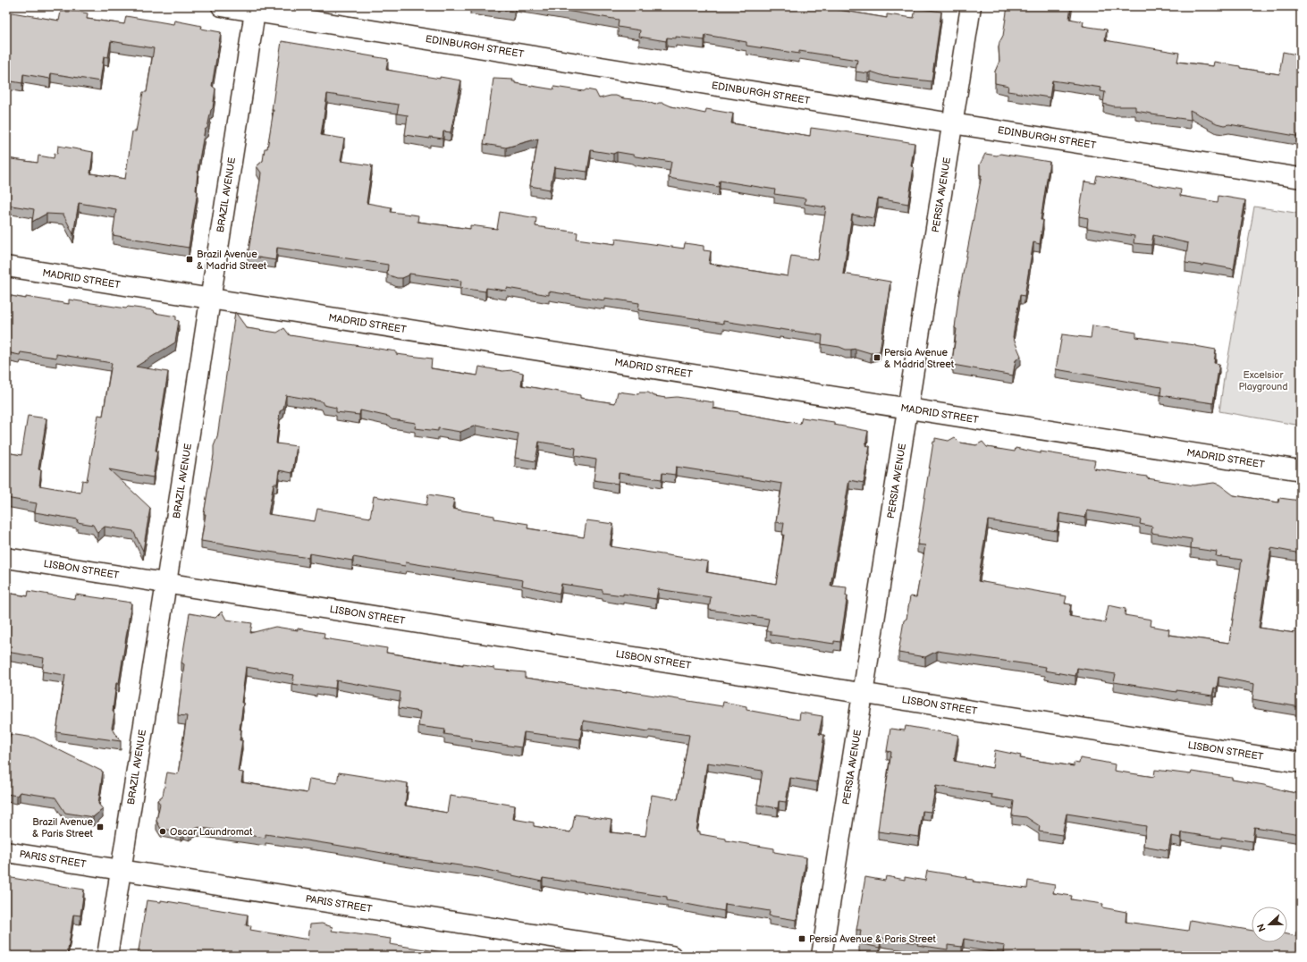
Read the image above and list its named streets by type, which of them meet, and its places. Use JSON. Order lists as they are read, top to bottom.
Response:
{
  "streets": {
    "street": [
      "EDINBURGH STREET",
      "BRAZIL AVENUE",
      "PERSIA AVENUE",
      "MADRID STREET",
      "LISBON STREET",
      "PARIS STREET"
    ]
  },
  "crossings": [
    ["EDINBURGH STREET", "BRAZIL AVENUE"],
    ["EDINBURGH STREET", "PERSIA AVENUE"],
    ["BRAZIL AVENUE", "MADRID STREET"],
    ["BRAZIL AVENUE", "LISBON STREET"],
    ["BRAZIL AVENUE", "PARIS STREET"],
    ["PERSIA AVENUE", "MADRID STREET"],
    ["PERSIA AVENUE", "LISBON STREET"]
  ],
  "parks": ["Excelsior Playground"],
  "places": {
    "transit": [
      "Brazil Avenue & Madrid Street",
      "Persia Avenue & Madrid Street",
      "Brazil Avenue & Paris Street",
      "Persia Avenue & Paris Street"
    ],
    "other": ["Oscar Laundromat"]
  },
  "north": "left"
}
